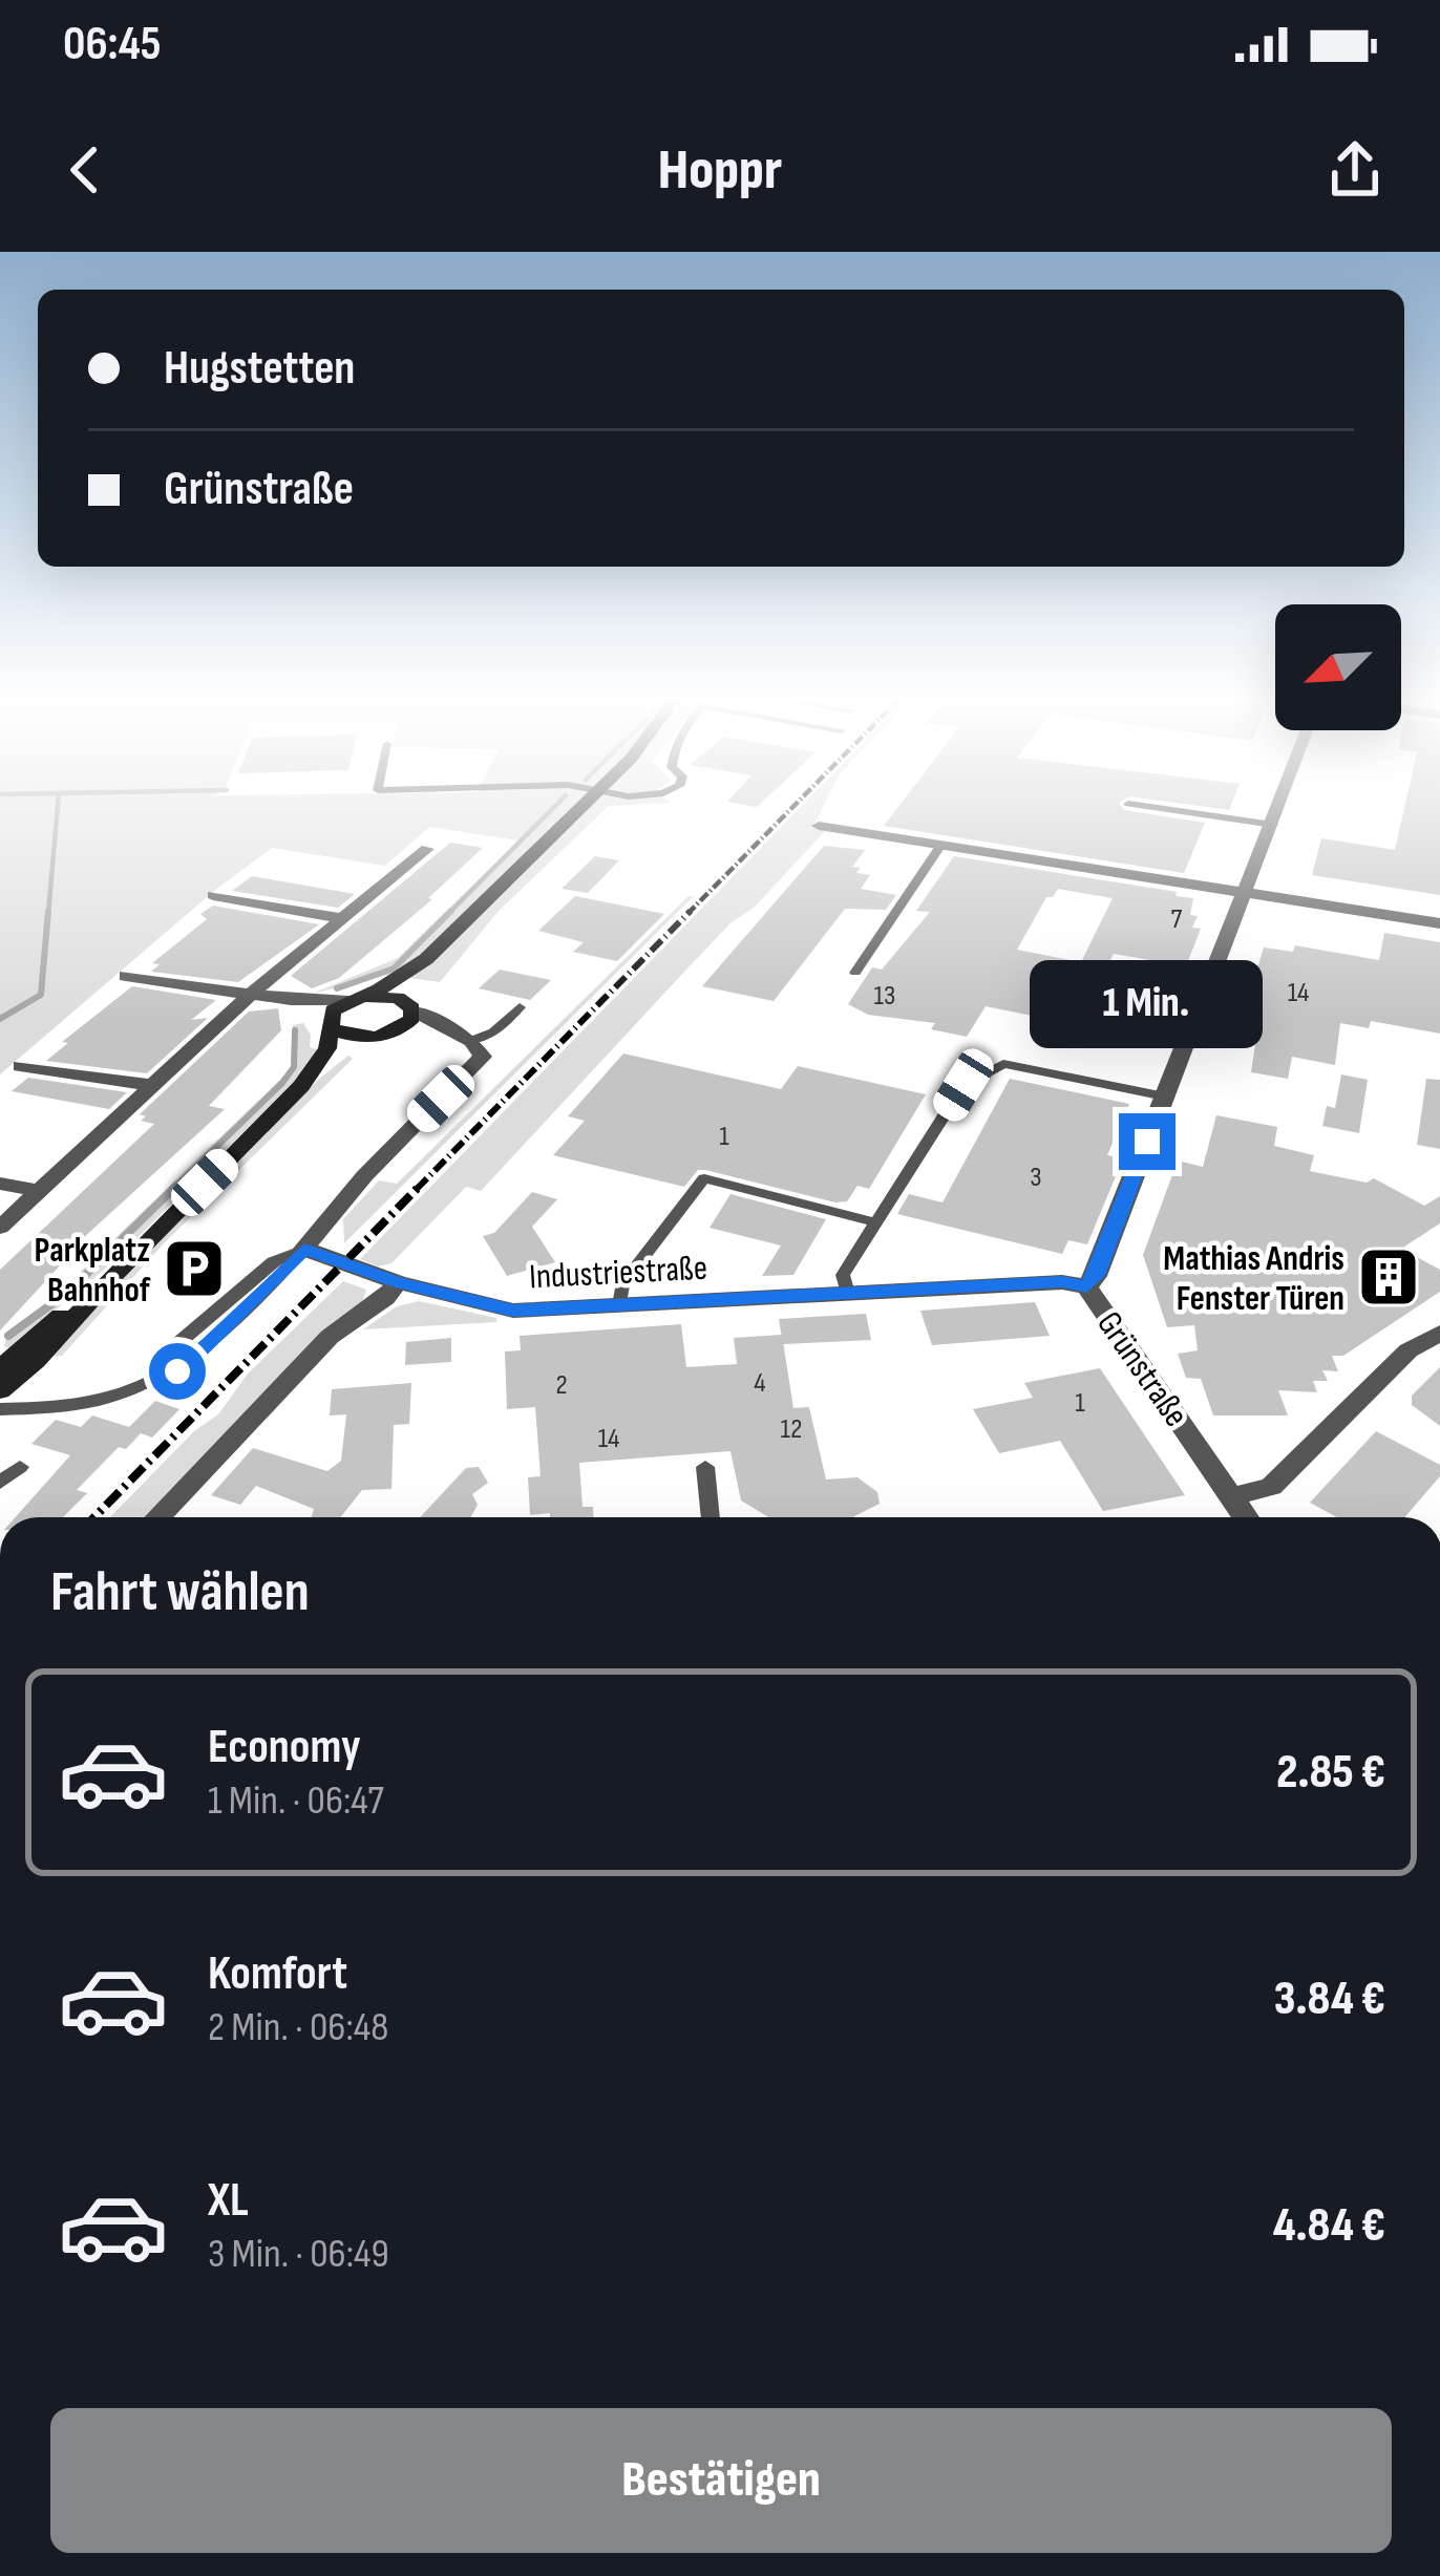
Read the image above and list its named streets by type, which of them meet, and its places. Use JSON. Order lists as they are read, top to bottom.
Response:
{
  "streets": {
    "street": ["Industriestraße", "Grünstraße"]
  },
  "crossings": [
    ["Industriestraße", "Grünstraße"]
  ],
  "places": {
    "parking": ["Parkplatz Bahnhof"],
    "building": ["Mathias Andris Fenster Türen"]
  },
  "house_numbers": [
    "7",
    "14",
    "13",
    "1",
    "3",
    "4",
    "2",
    "1",
    "12",
    "14"
  ],
  "north": "bottom left",
  "page": {
    "status": "06:45",
    "header": "Hoppr",
    "banner": ["Hugstetten", "Grünstraße"],
    "bubble": "1 Min.",
    "heading": "Fahrt wählen",
    "list": [
      {
        "name": "Economy",
        "note": "1 Min. · 06:47",
        "value": "2.85 €"
      },
      {
        "name": "Komfort",
        "note": "2 Min. · 06:48",
        "value": "3.84 €"
      },
      {
        "name": "XL",
        "note": "3 Min. · 06:49",
        "value": "4.84 €"
      }
    ],
    "buttons": "Bestätigen"
  }
}
